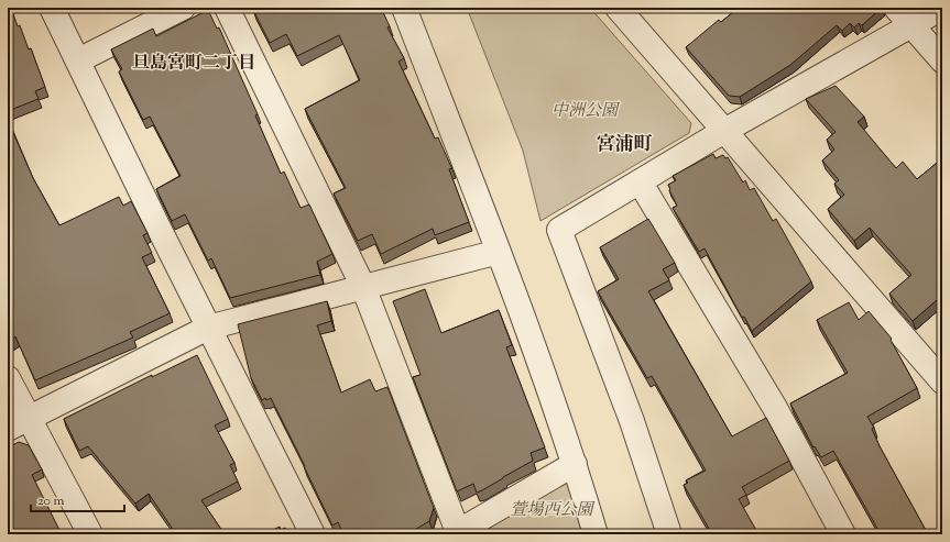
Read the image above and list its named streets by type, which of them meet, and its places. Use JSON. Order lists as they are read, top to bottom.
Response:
{
  "districts": ["旦島宮町二丁目", "宮浦町"],
  "parks": ["中洲公園", "萱場西公園"],
  "scale_bar": "20 m"
}
